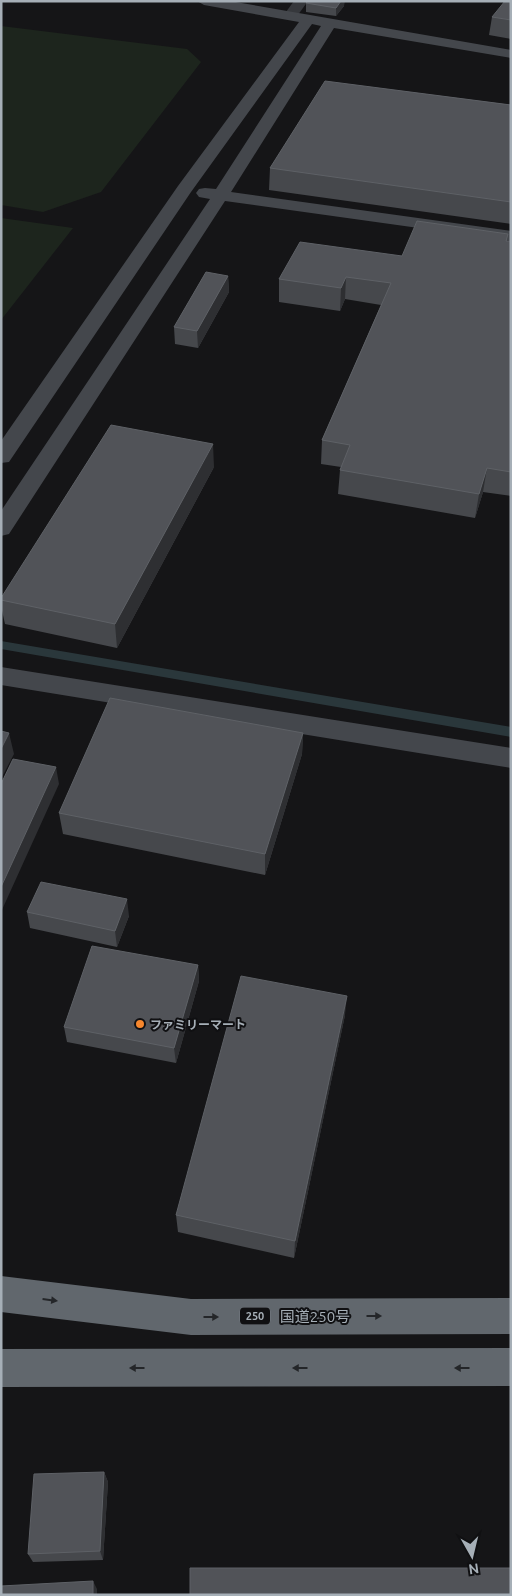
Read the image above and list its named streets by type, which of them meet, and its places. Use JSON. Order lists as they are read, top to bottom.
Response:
{
  "streets": {
    "highway": ["250", "国道250号"]
  },
  "places": ["ファミリーマート"],
  "north": "bottom"
}
